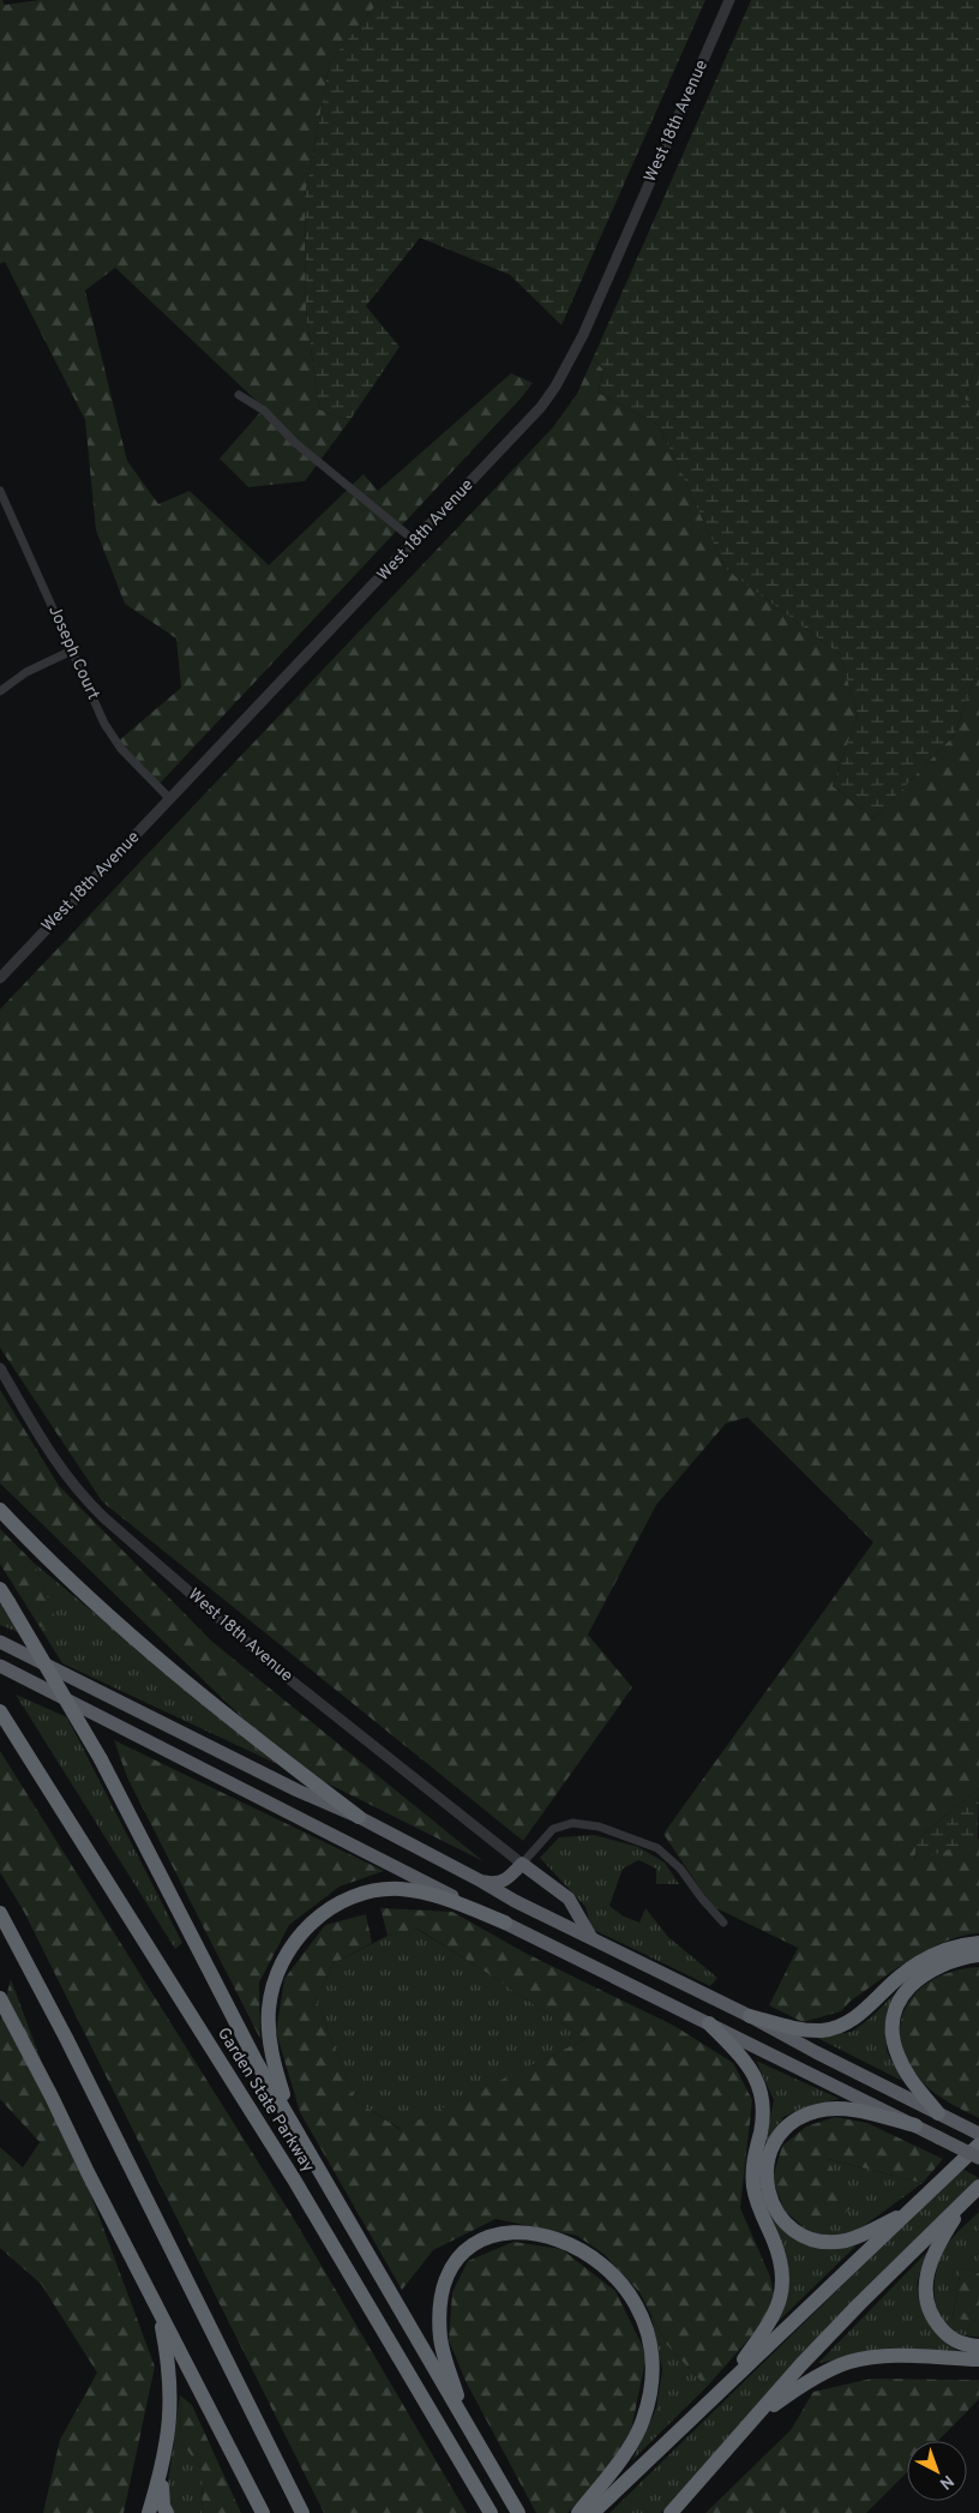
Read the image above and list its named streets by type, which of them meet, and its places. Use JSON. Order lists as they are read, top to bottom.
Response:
{
  "streets": {
    "highway": ["Garden State Parkway"],
    "street": ["West 18th Avenue", "Joseph Court"]
  },
  "crossings": [
    ["West 18th Avenue", "Joseph Court"]
  ],
  "north": "bottom right"
}
